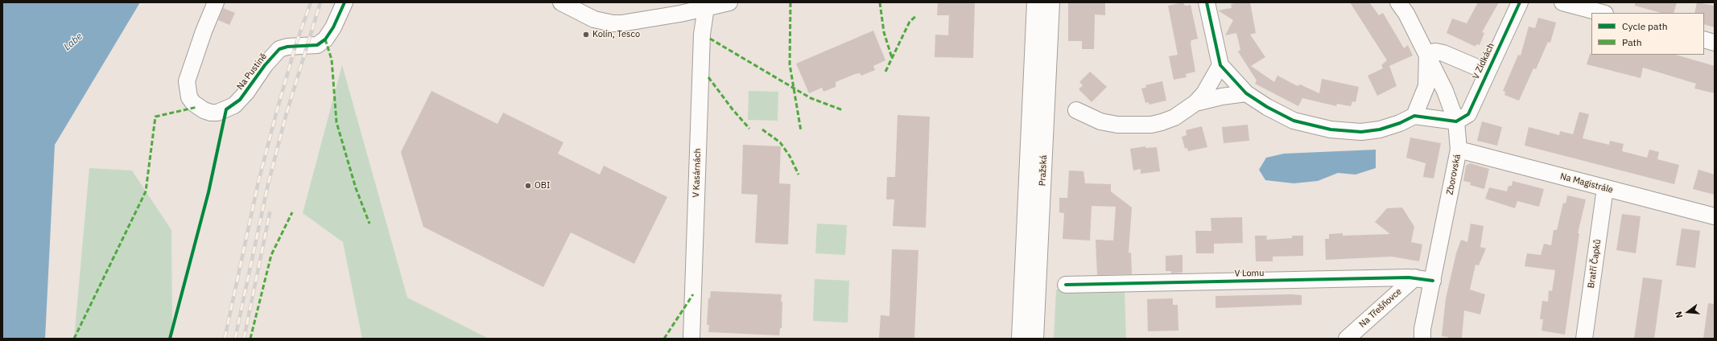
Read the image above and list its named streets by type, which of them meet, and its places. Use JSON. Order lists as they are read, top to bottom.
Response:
{
  "streets": {
    "street": [
      "V Zídkách",
      "Na Pustině",
      "Pražská",
      "V Kasárnách",
      "Zborovská",
      "Na Magistrále",
      "Bratří Čapků",
      "V Lomu",
      "Na Třešňovce"
    ]
  },
  "crossings": [
    ["V Zídkách", "Zborovská"],
    ["Zborovská", "Na Magistrále"],
    ["Zborovská", "V Lomu"],
    ["Na Magistrále", "Bratří Čapků"],
    ["V Lomu", "Na Třešňovce"]
  ],
  "water": ["Labe"],
  "places": ["Kolín, Tesco", "OBI"],
  "legend": ["Cycle path", "Path"],
  "north": "left"
}
